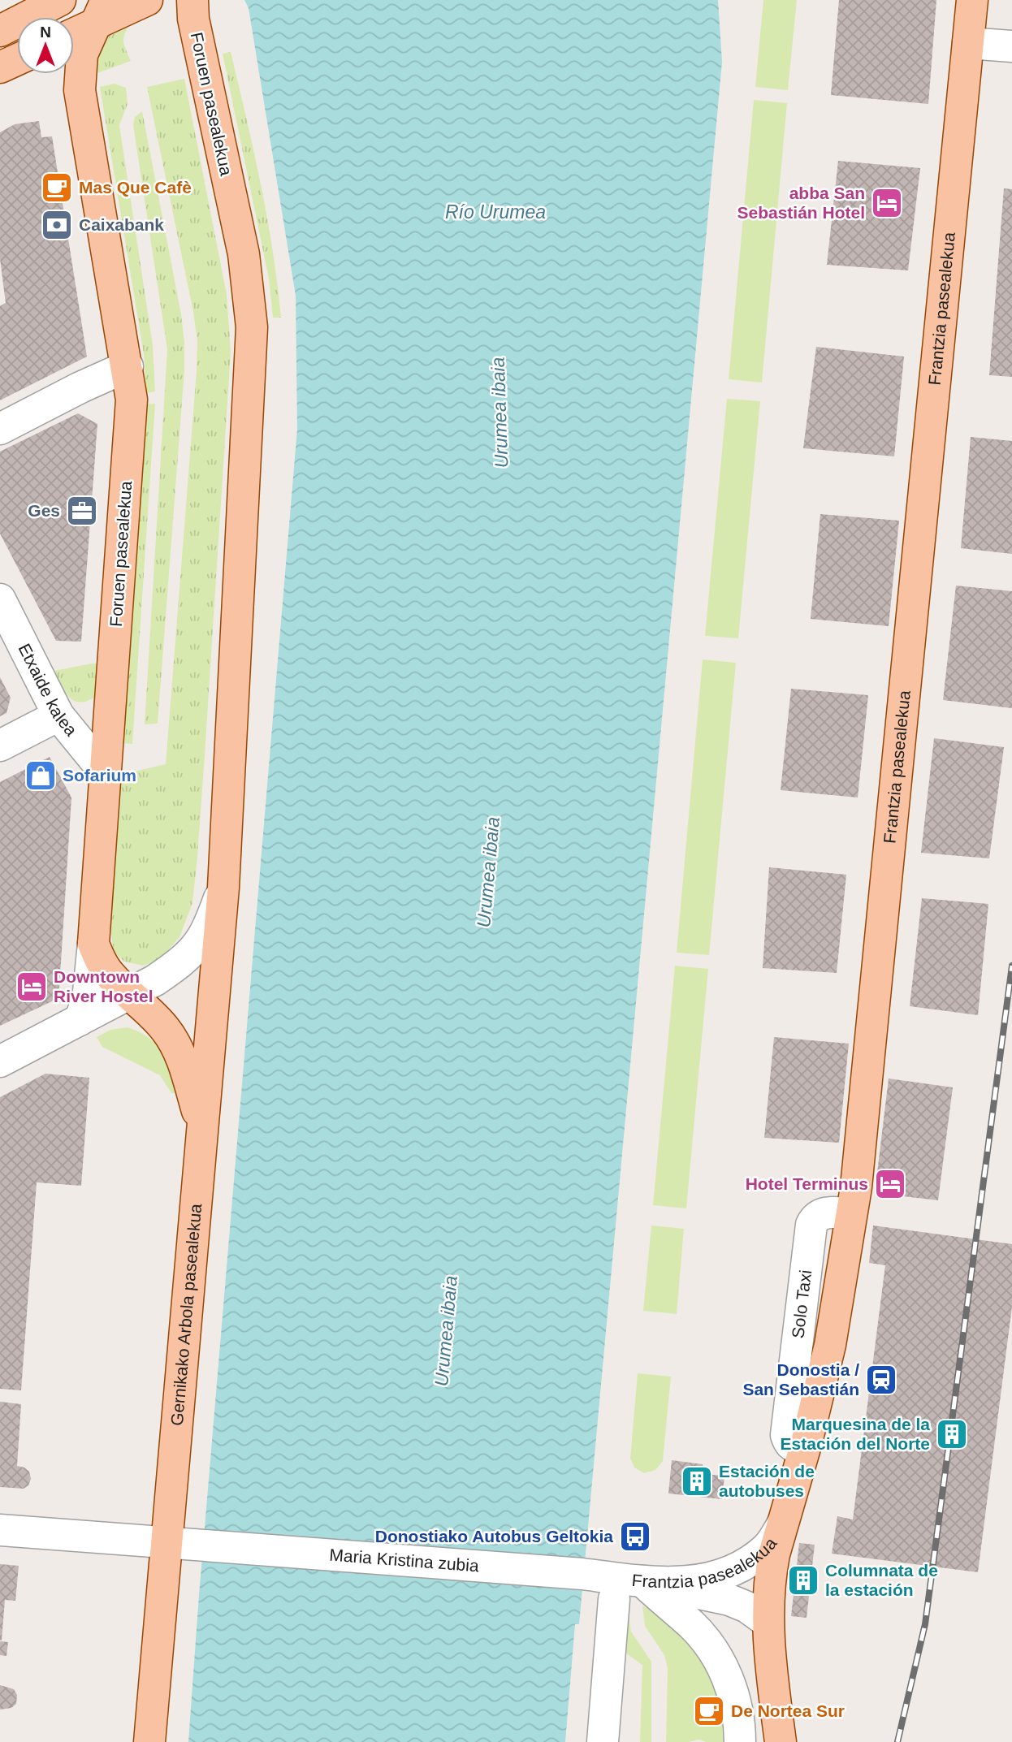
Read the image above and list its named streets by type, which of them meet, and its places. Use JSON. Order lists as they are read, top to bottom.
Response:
{
  "streets": {
    "main road": ["Foruen pasealekua", "Frantzia pasealekua", "Gernikako Arbola pasealekua"],
    "street": ["Etxaide kalea", "Maria Kristina zubia"]
  },
  "crossings": [
    ["Foruen pasealekua", "Etxaide kalea"],
    ["Foruen pasealekua", "Gernikako Arbola pasealekua"],
    ["Frantzia pasealekua", "Maria Kristina zubia"],
    ["Gernikako Arbola pasealekua", "Maria Kristina zubia"]
  ],
  "water": ["Río Urumea", "Urumea ibaia"],
  "places": {
    "cafe": ["Mas Que Cafè", "De Nortea Sur"],
    "hotel": ["abba San Sebastián Hotel", "Downtown River Hostel", "Hotel Terminus"],
    "bank": ["Caixabank"],
    "office": ["Ges"],
    "shop": ["Sofarium"],
    "station": ["Donostia / San Sebastián"],
    "building": ["Marquesina de la Estación del Norte", "Estación de autobuses", "Columnata de la estación"],
    "bus stop": ["Donostiako Autobus Geltokia"]
  },
  "north": "top"
}
